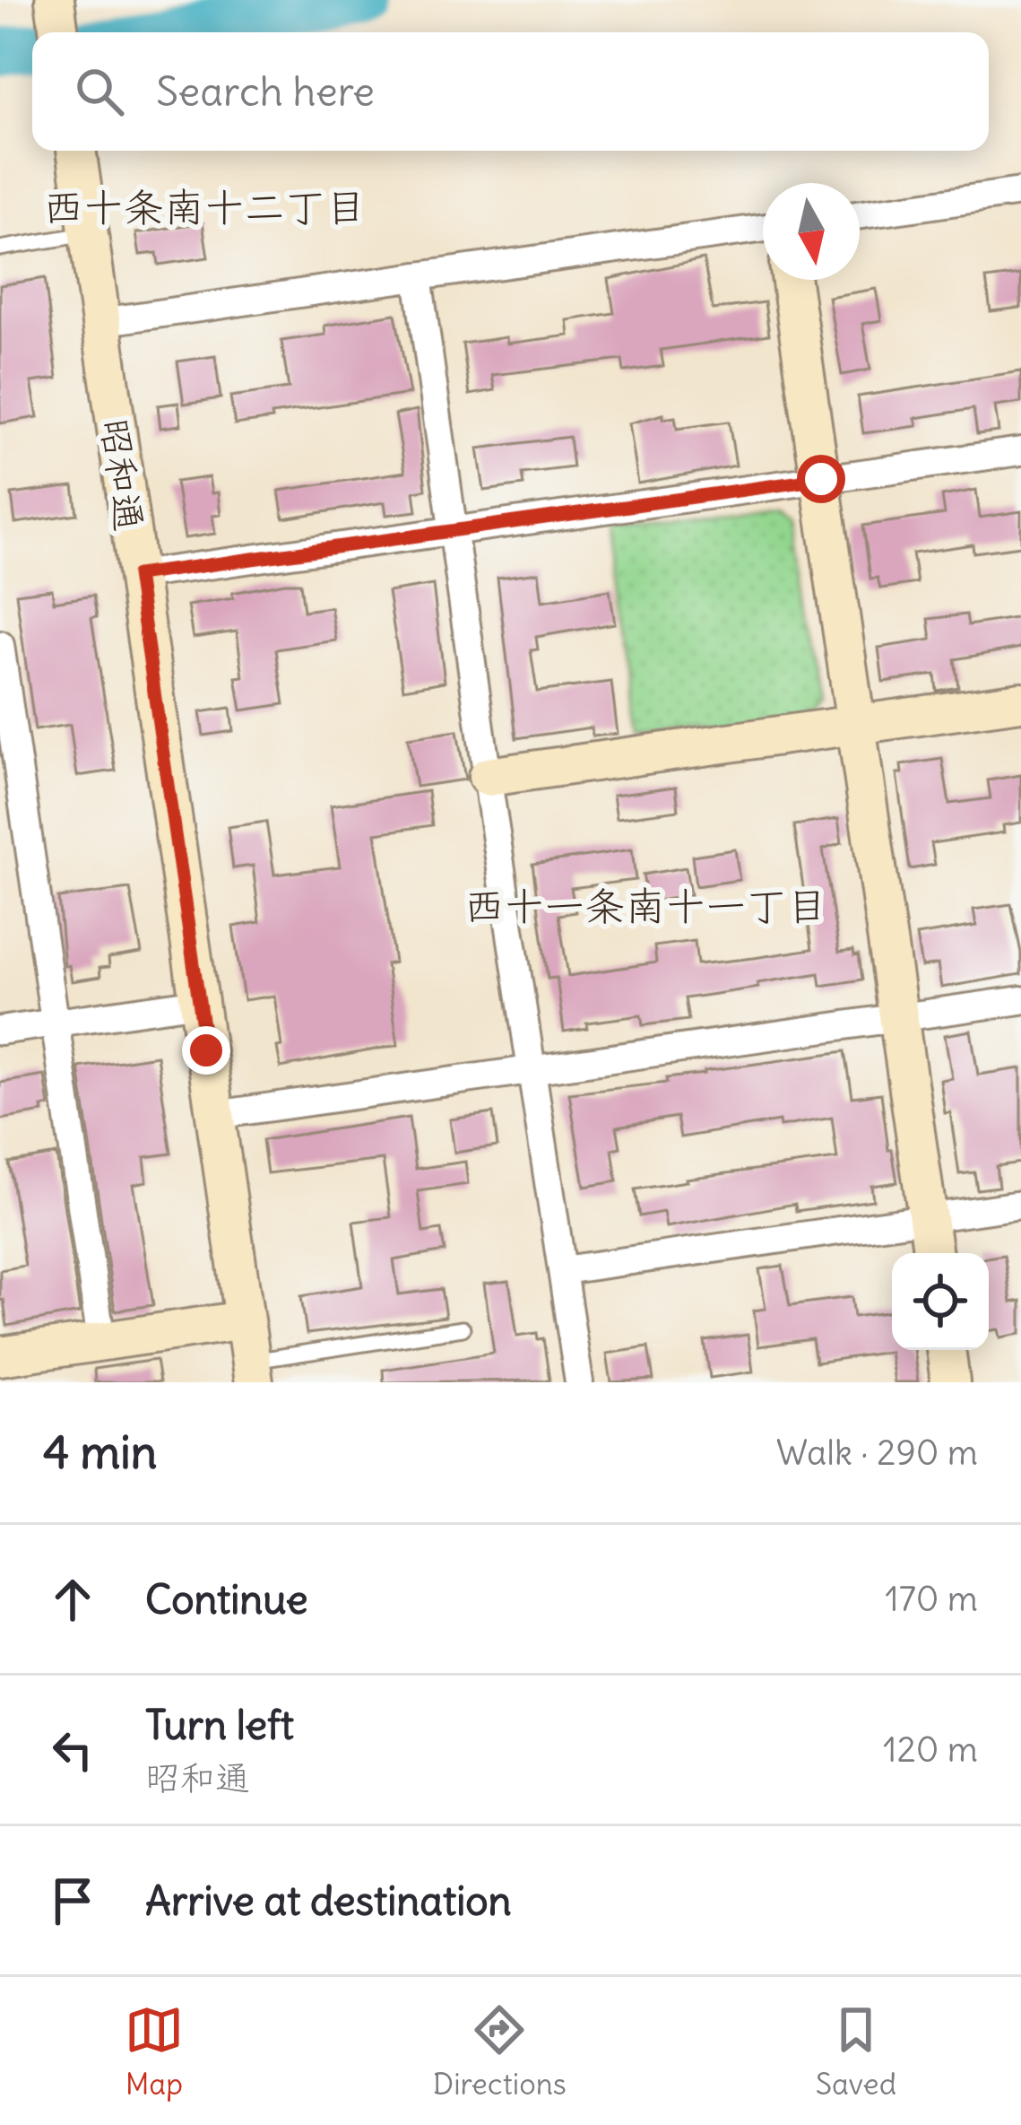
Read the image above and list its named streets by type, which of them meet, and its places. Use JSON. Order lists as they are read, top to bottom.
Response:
{
  "streets": {
    "street": ["昭和通"]
  },
  "districts": ["西十条南十二丁目", "西十一条南十一丁目"],
  "north": "bottom",
  "page": {
    "search": "Search here",
    "heading": ["4 min", "Walk · 290 m"],
    "list": [
      ["Continue", "170 m"],
      ["Turn left", "昭和通", "120 m"],
      "Arrive at destination"
    ],
    "nav": ["Map", "Directions", "Saved"]
  }
}
